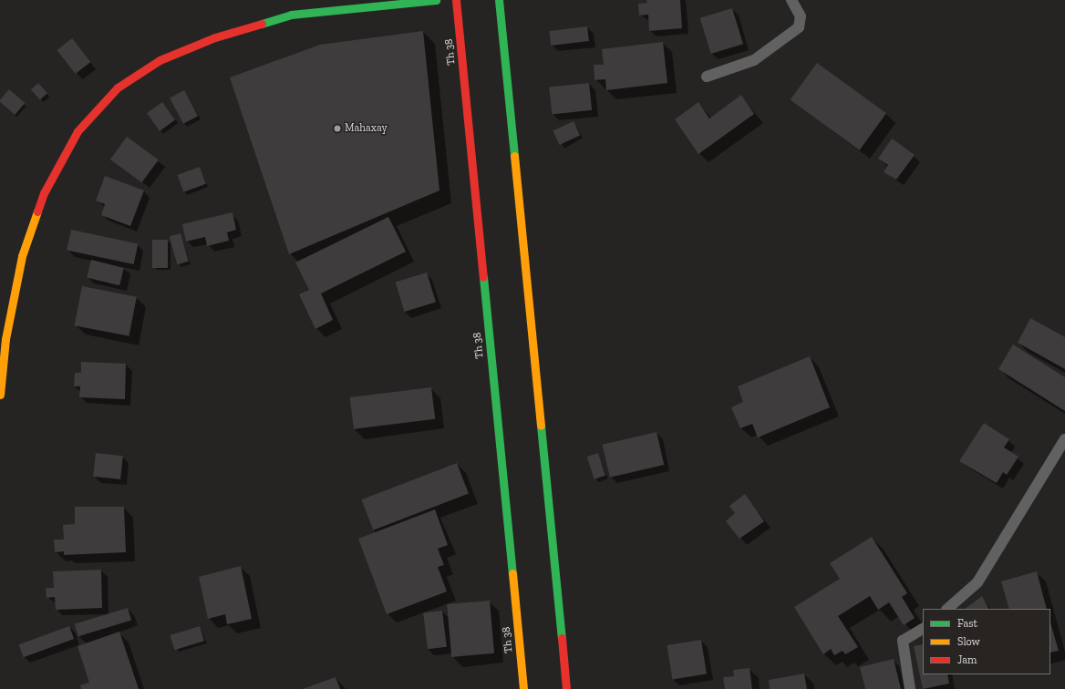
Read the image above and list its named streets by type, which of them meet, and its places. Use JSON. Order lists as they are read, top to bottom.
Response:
{
  "streets": {
    "street": ["Th 38"]
  },
  "places": ["Mahaxay"],
  "legend": ["Fast", "Slow", "Jam"]
}
